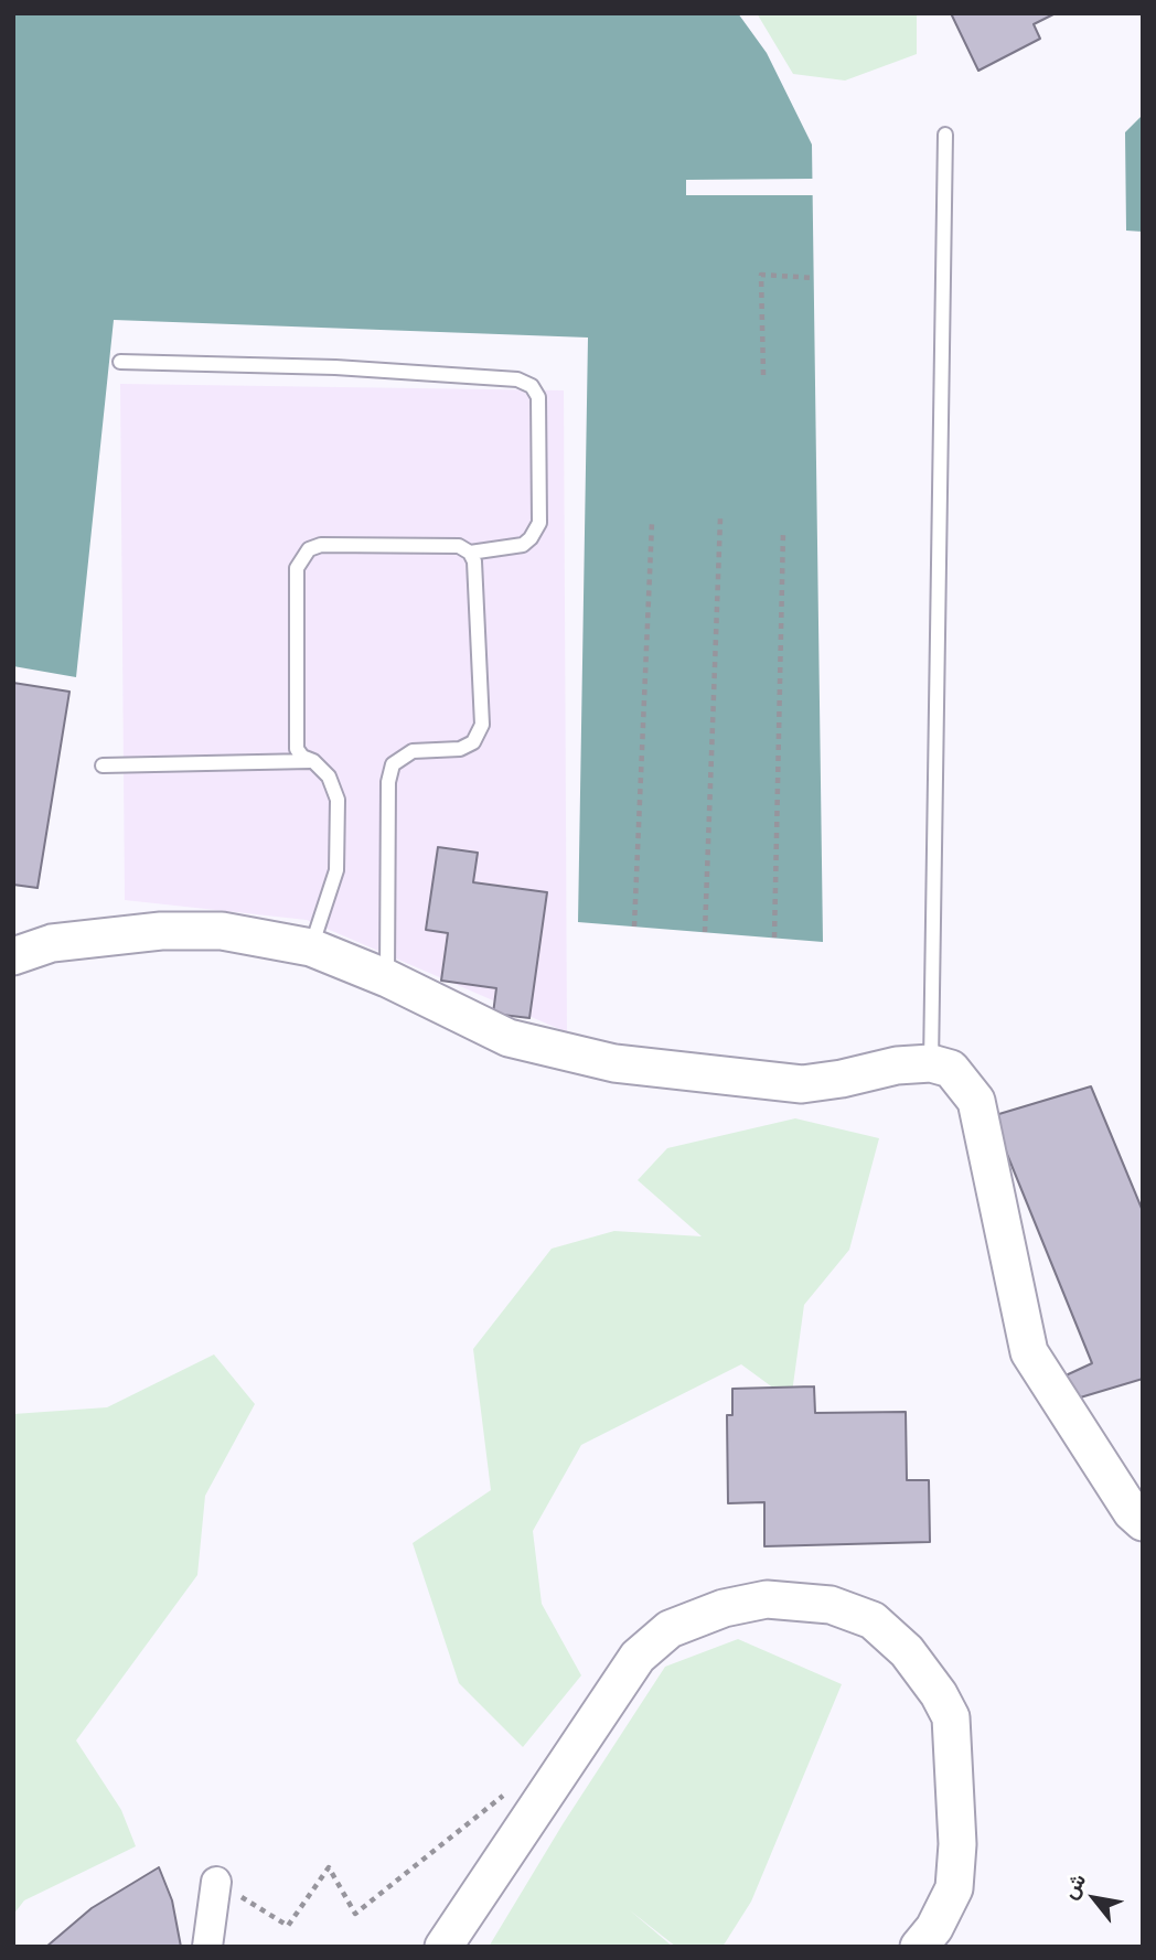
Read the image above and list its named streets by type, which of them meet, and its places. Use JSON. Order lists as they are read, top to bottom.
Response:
{
  "north": "top left"
}
